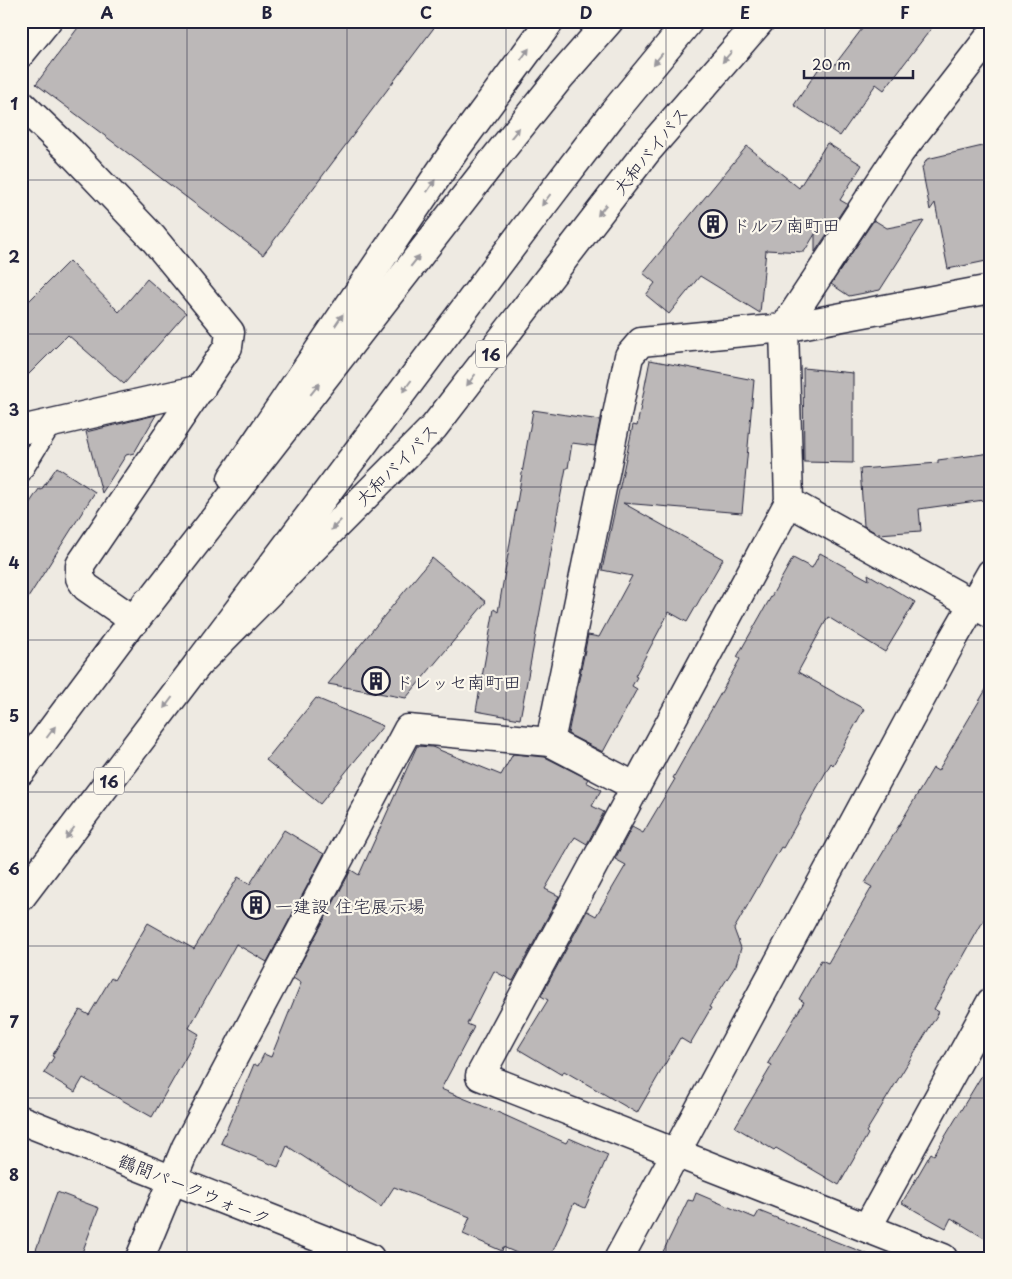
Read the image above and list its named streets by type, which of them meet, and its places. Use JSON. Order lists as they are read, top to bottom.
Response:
{
  "streets": {
    "main road": ["大和バイパス", "16", "鶴間パークウォーク"]
  },
  "places": {
    "building": ["ドルフ南町田", "ドレッセ南町田", "一建設 住宅展示場"]
  },
  "scale_bar": "20 m",
  "grid": {
    "columns": [
      "A",
      "B",
      "C",
      "D",
      "E",
      "F"
    ],
    "rows": [
      "1",
      "2",
      "3",
      "4",
      "5",
      "6",
      "7",
      "8"
    ]
  }
}
